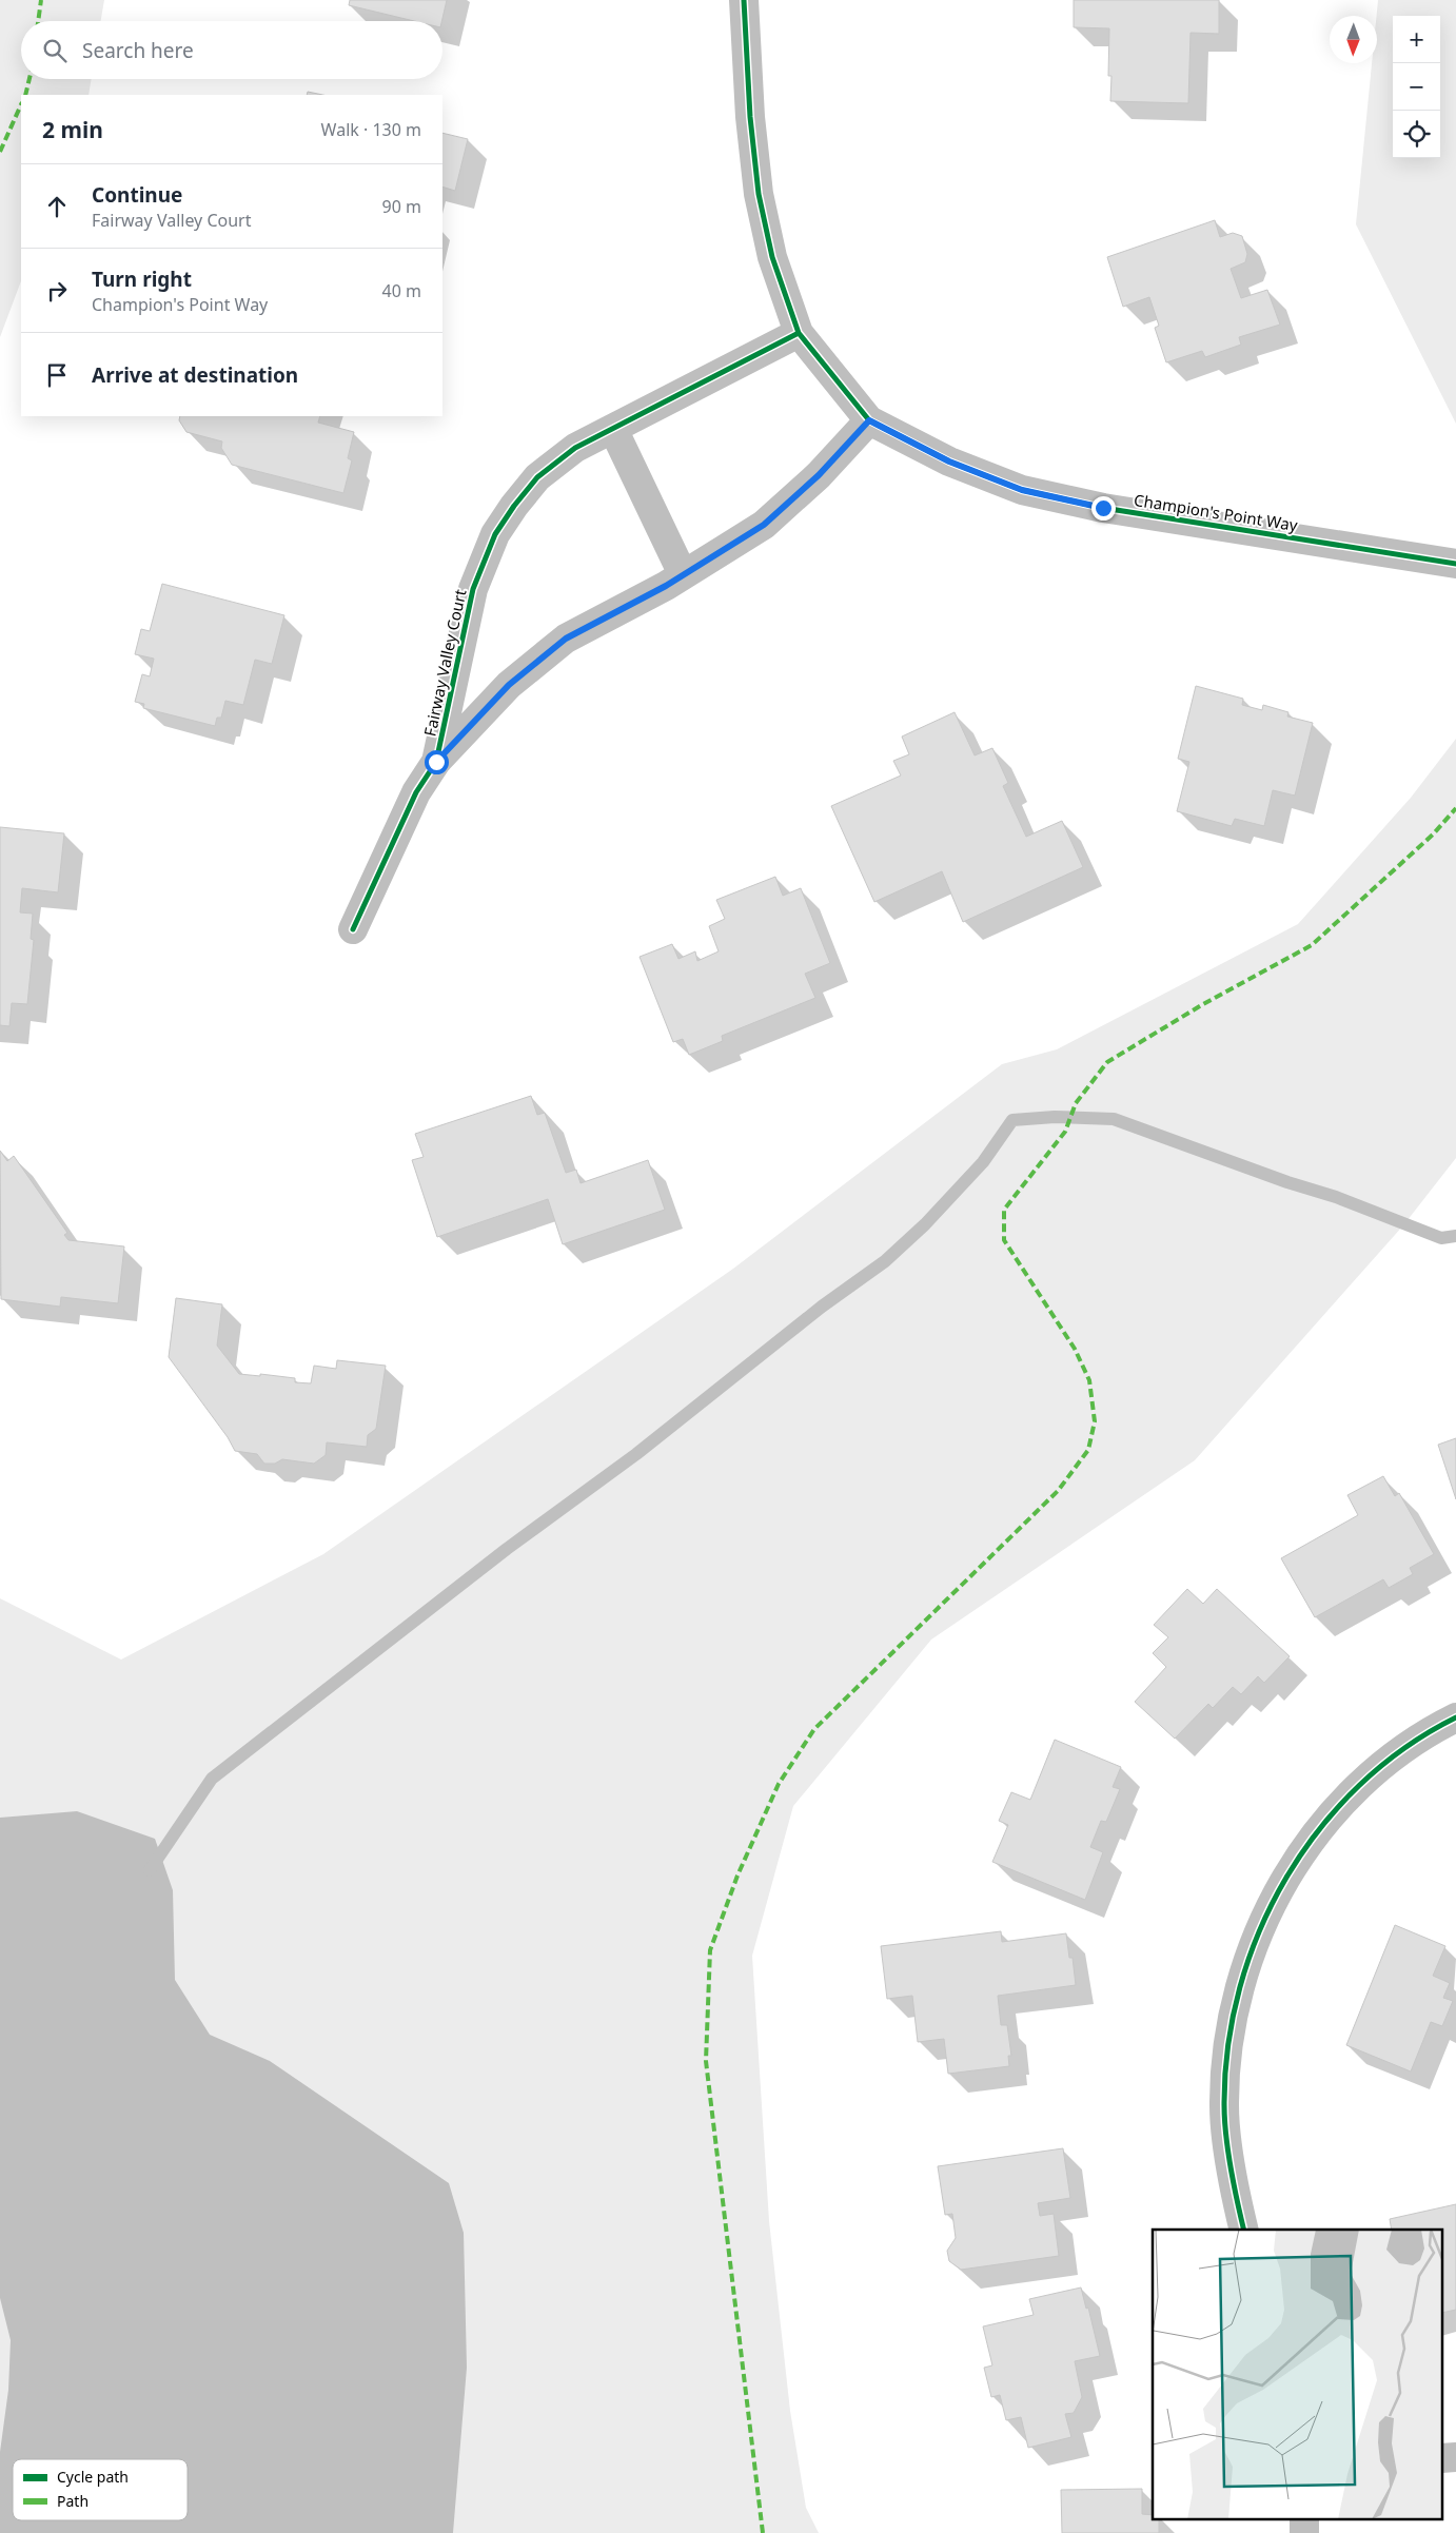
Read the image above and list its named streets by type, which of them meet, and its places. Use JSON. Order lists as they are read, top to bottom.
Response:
{
  "streets": {
    "street": ["Champion's Point Way", "Fairway Valley Court"]
  },
  "crossings": [
    ["Champion's Point Way", "Fairway Valley Court"]
  ],
  "legend": ["Cycle path", "Path"],
  "north": "bottom",
  "page": {
    "map_buttons": ["+", "−"],
    "search": "Search here",
    "heading": ["2 min", "Walk · 130 m"],
    "list": [
      ["Continue", "Fairway Valley Court", "90 m"],
      ["Turn right", "Champion's Point Way", "40 m"],
      "Arrive at destination"
    ]
  }
}
